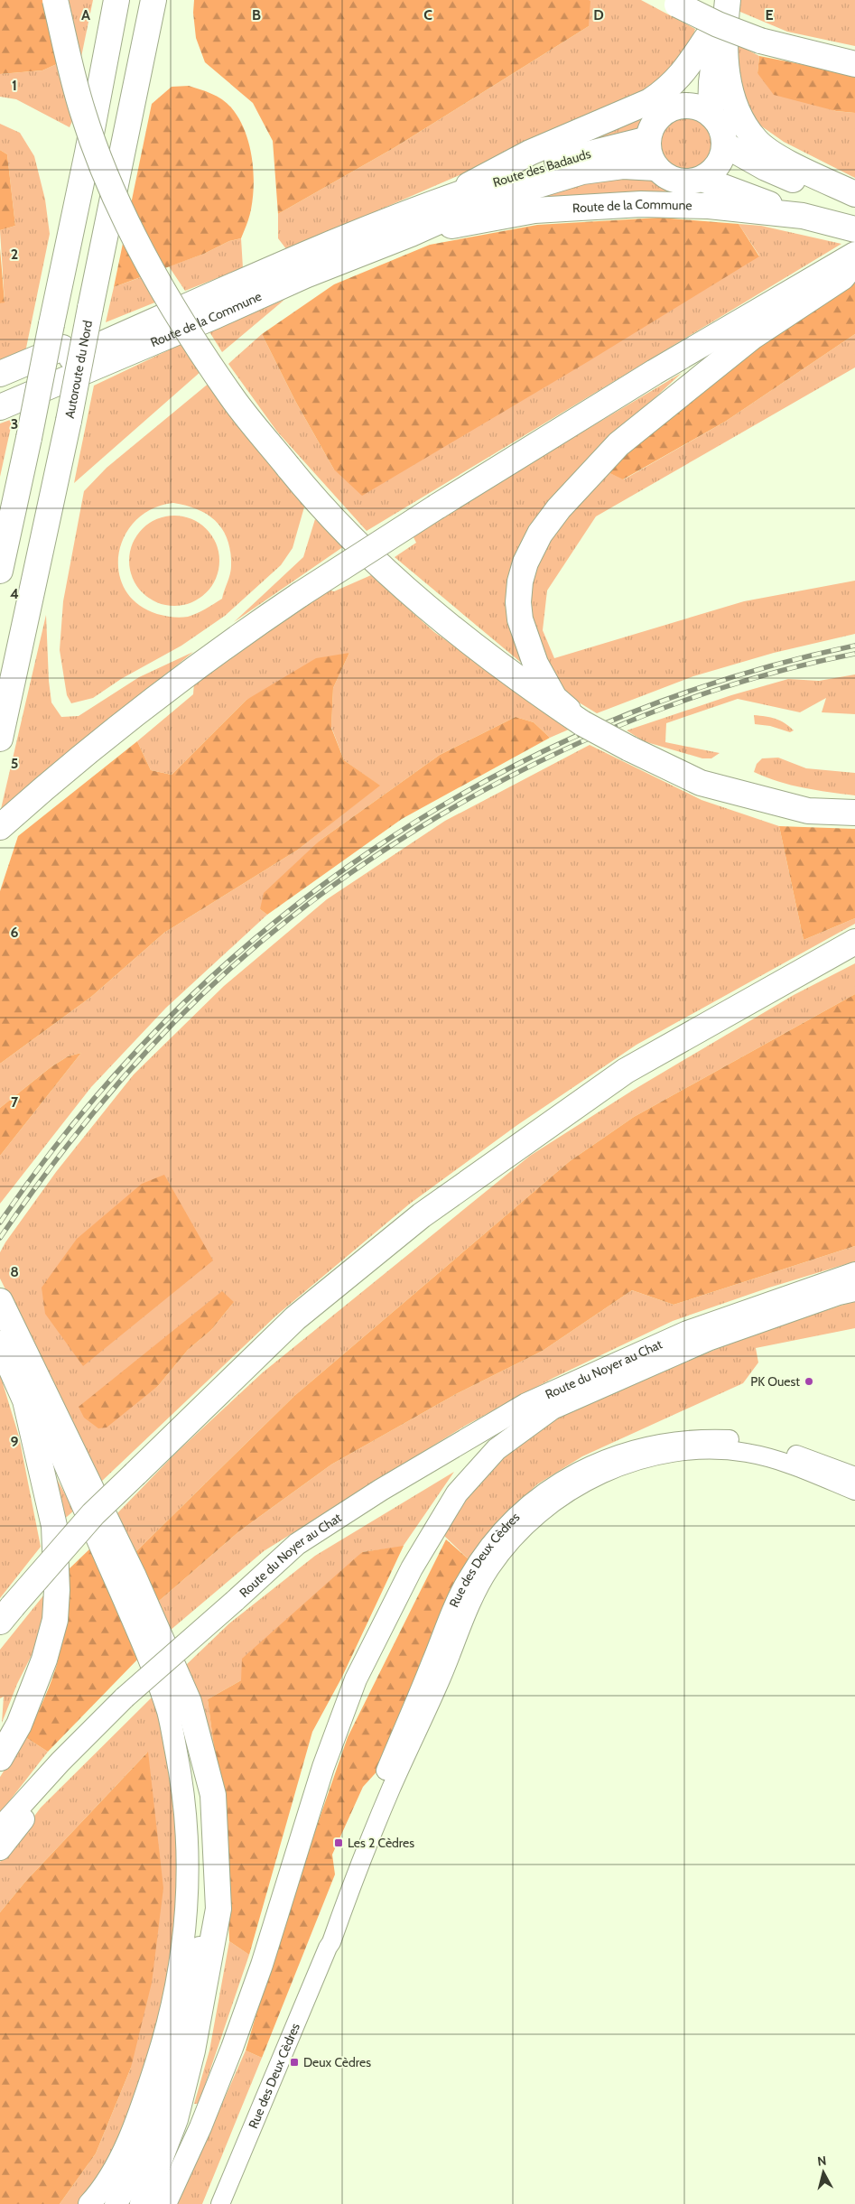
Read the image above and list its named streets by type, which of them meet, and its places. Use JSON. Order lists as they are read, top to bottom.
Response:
{
  "streets": {
    "main road": ["Route des Badauds", "Route de la Commune", "Autoroute du Nord"],
    "street": ["Route du Noyer au Chat", "Rue des Deux Cèdres"]
  },
  "crossings": [
    ["Route des Badauds", "Route de la Commune"]
  ],
  "places": {
    "other": ["PK Ouest"],
    "transit": ["Les 2 Cèdres", "Deux Cèdres"]
  },
  "north": "top",
  "grid": {
    "columns": [
      "A",
      "B",
      "C",
      "D",
      "E"
    ],
    "rows": [
      "1",
      "2",
      "3",
      "4",
      "5",
      "6",
      "7",
      "8",
      "9"
    ]
  }
}
